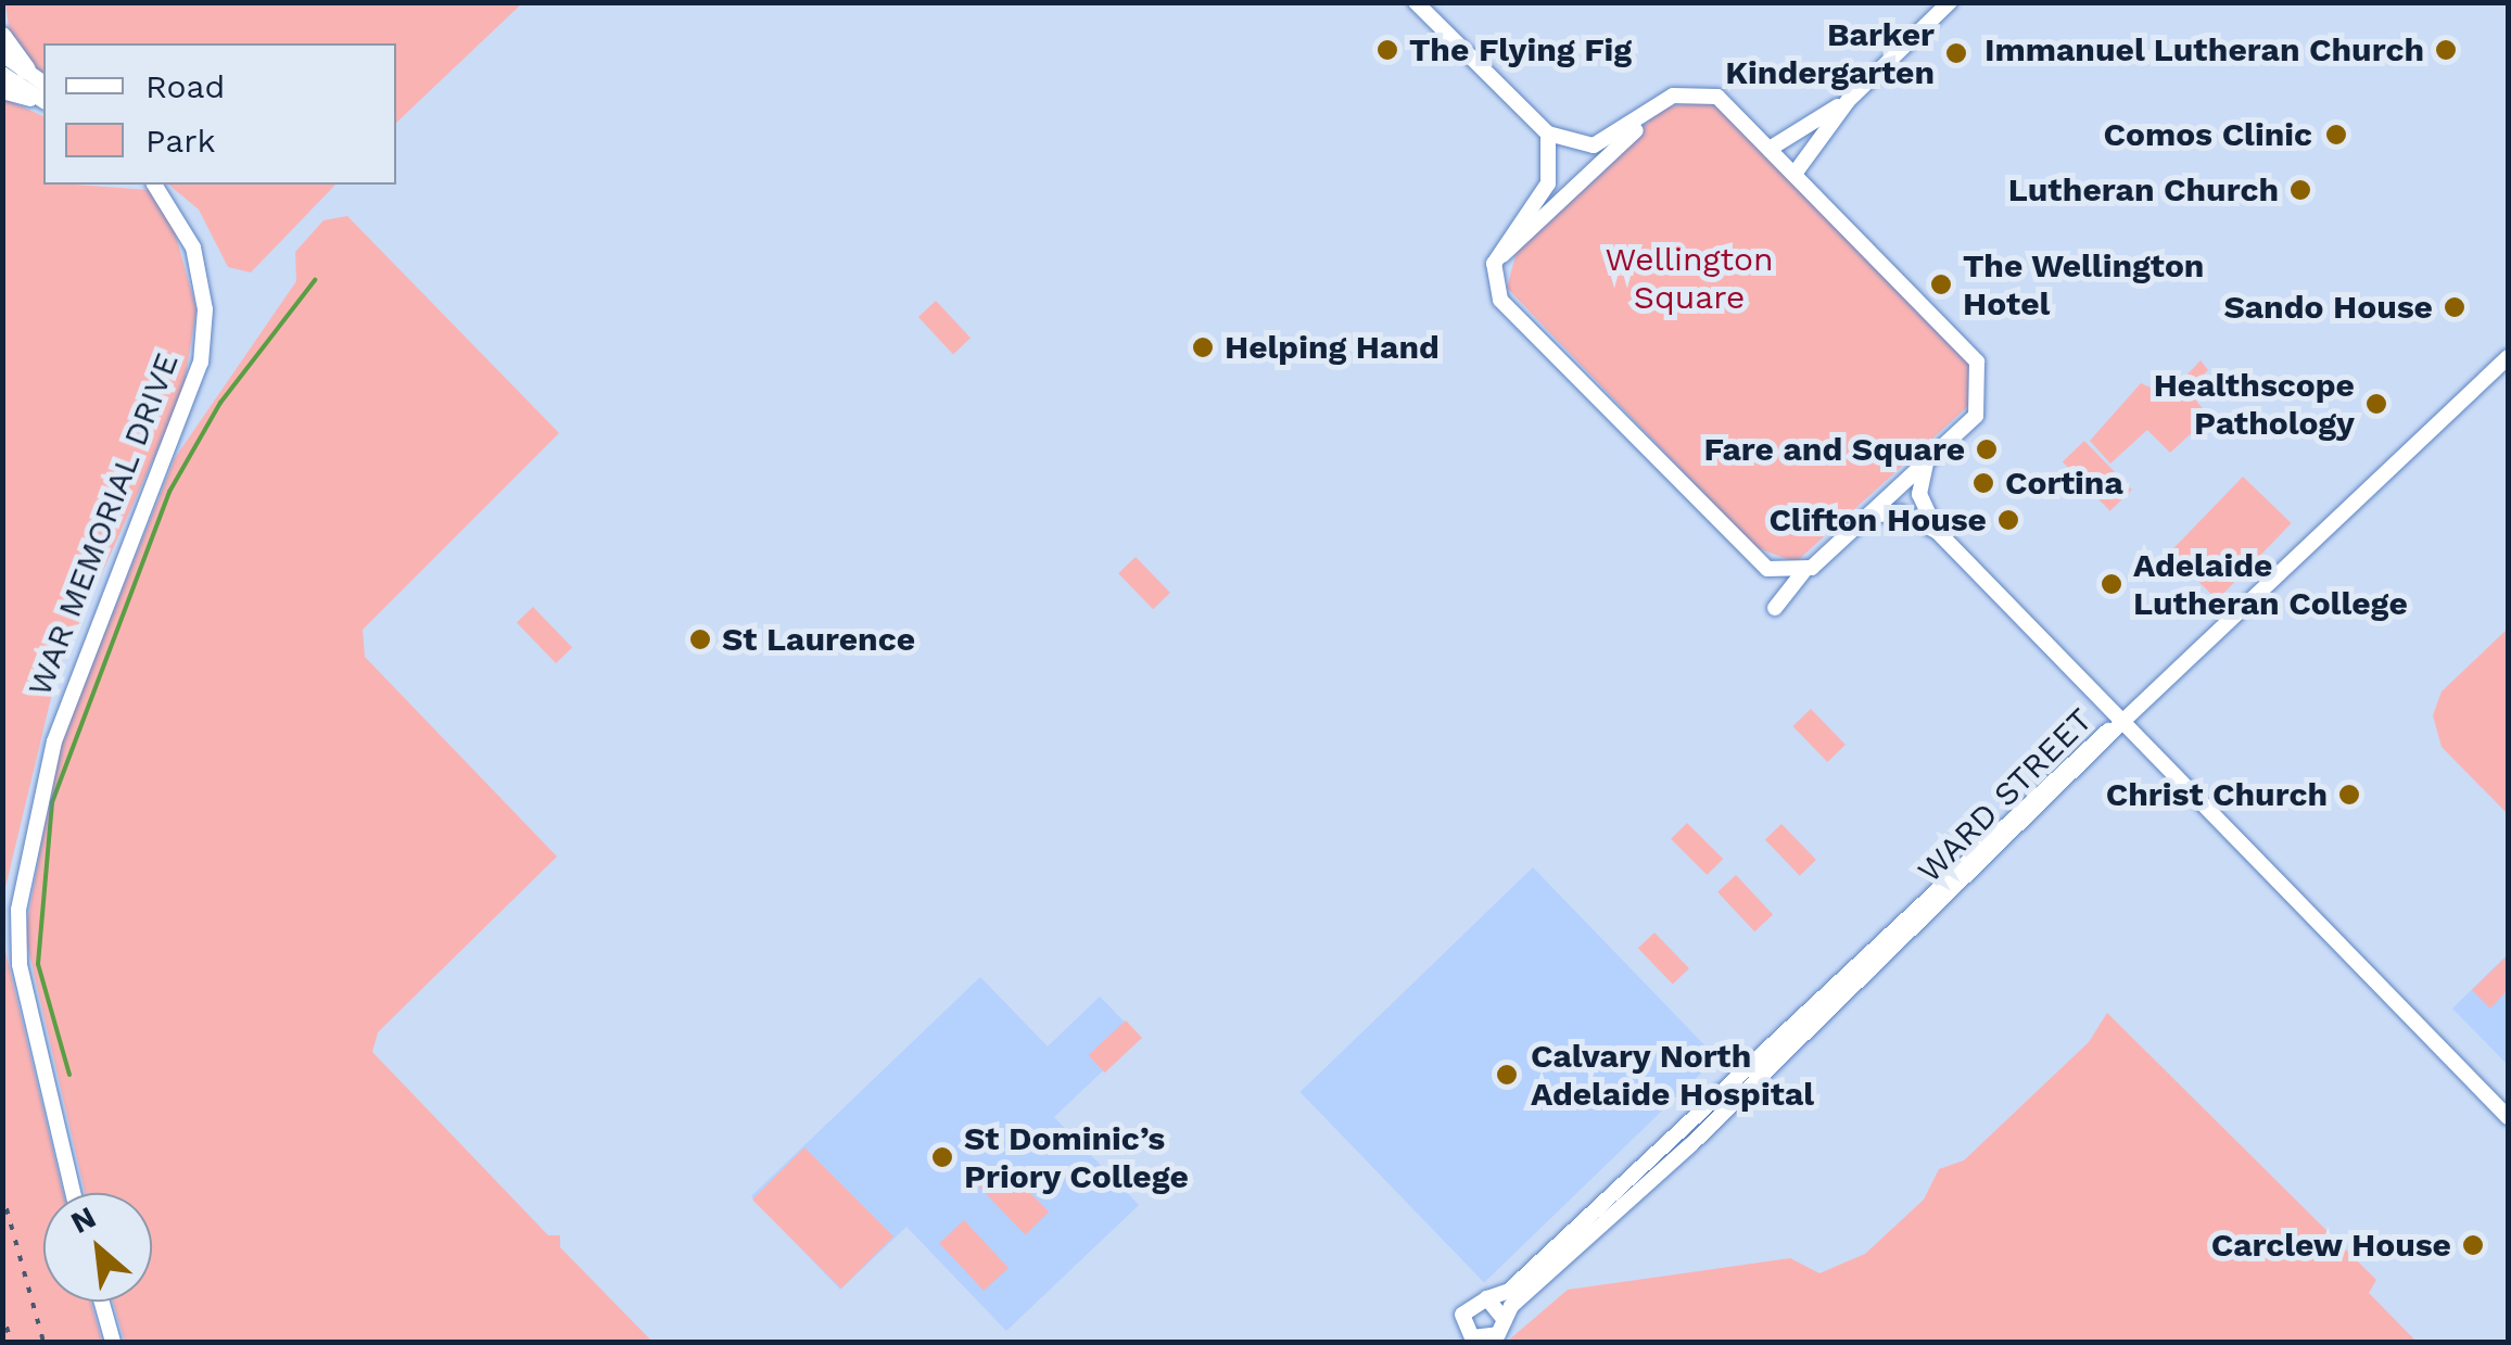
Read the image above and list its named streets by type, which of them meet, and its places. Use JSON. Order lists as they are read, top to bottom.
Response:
{
  "streets": {
    "street": ["WAR MEMORIAL DRIVE", "WARD STREET"]
  },
  "parks": ["Wellington Square"],
  "places": [
    "The Flying Fig",
    "Immanuel Lutheran Church",
    "Barker Kindergarten",
    "Comos Clinic",
    "Lutheran Church",
    "The Wellington Hotel",
    "Sando House",
    "Helping Hand",
    "Healthscope Pathology",
    "Fare and Square",
    "Cortina",
    "Clifton House",
    "Adelaide Lutheran College",
    "St Laurence",
    "Christ Church",
    "Calvary North Adelaide Hospital",
    "St Dominic’s Priory College",
    "Carclew House"
  ],
  "legend": ["Road", "Park"],
  "north": "top left"
}
